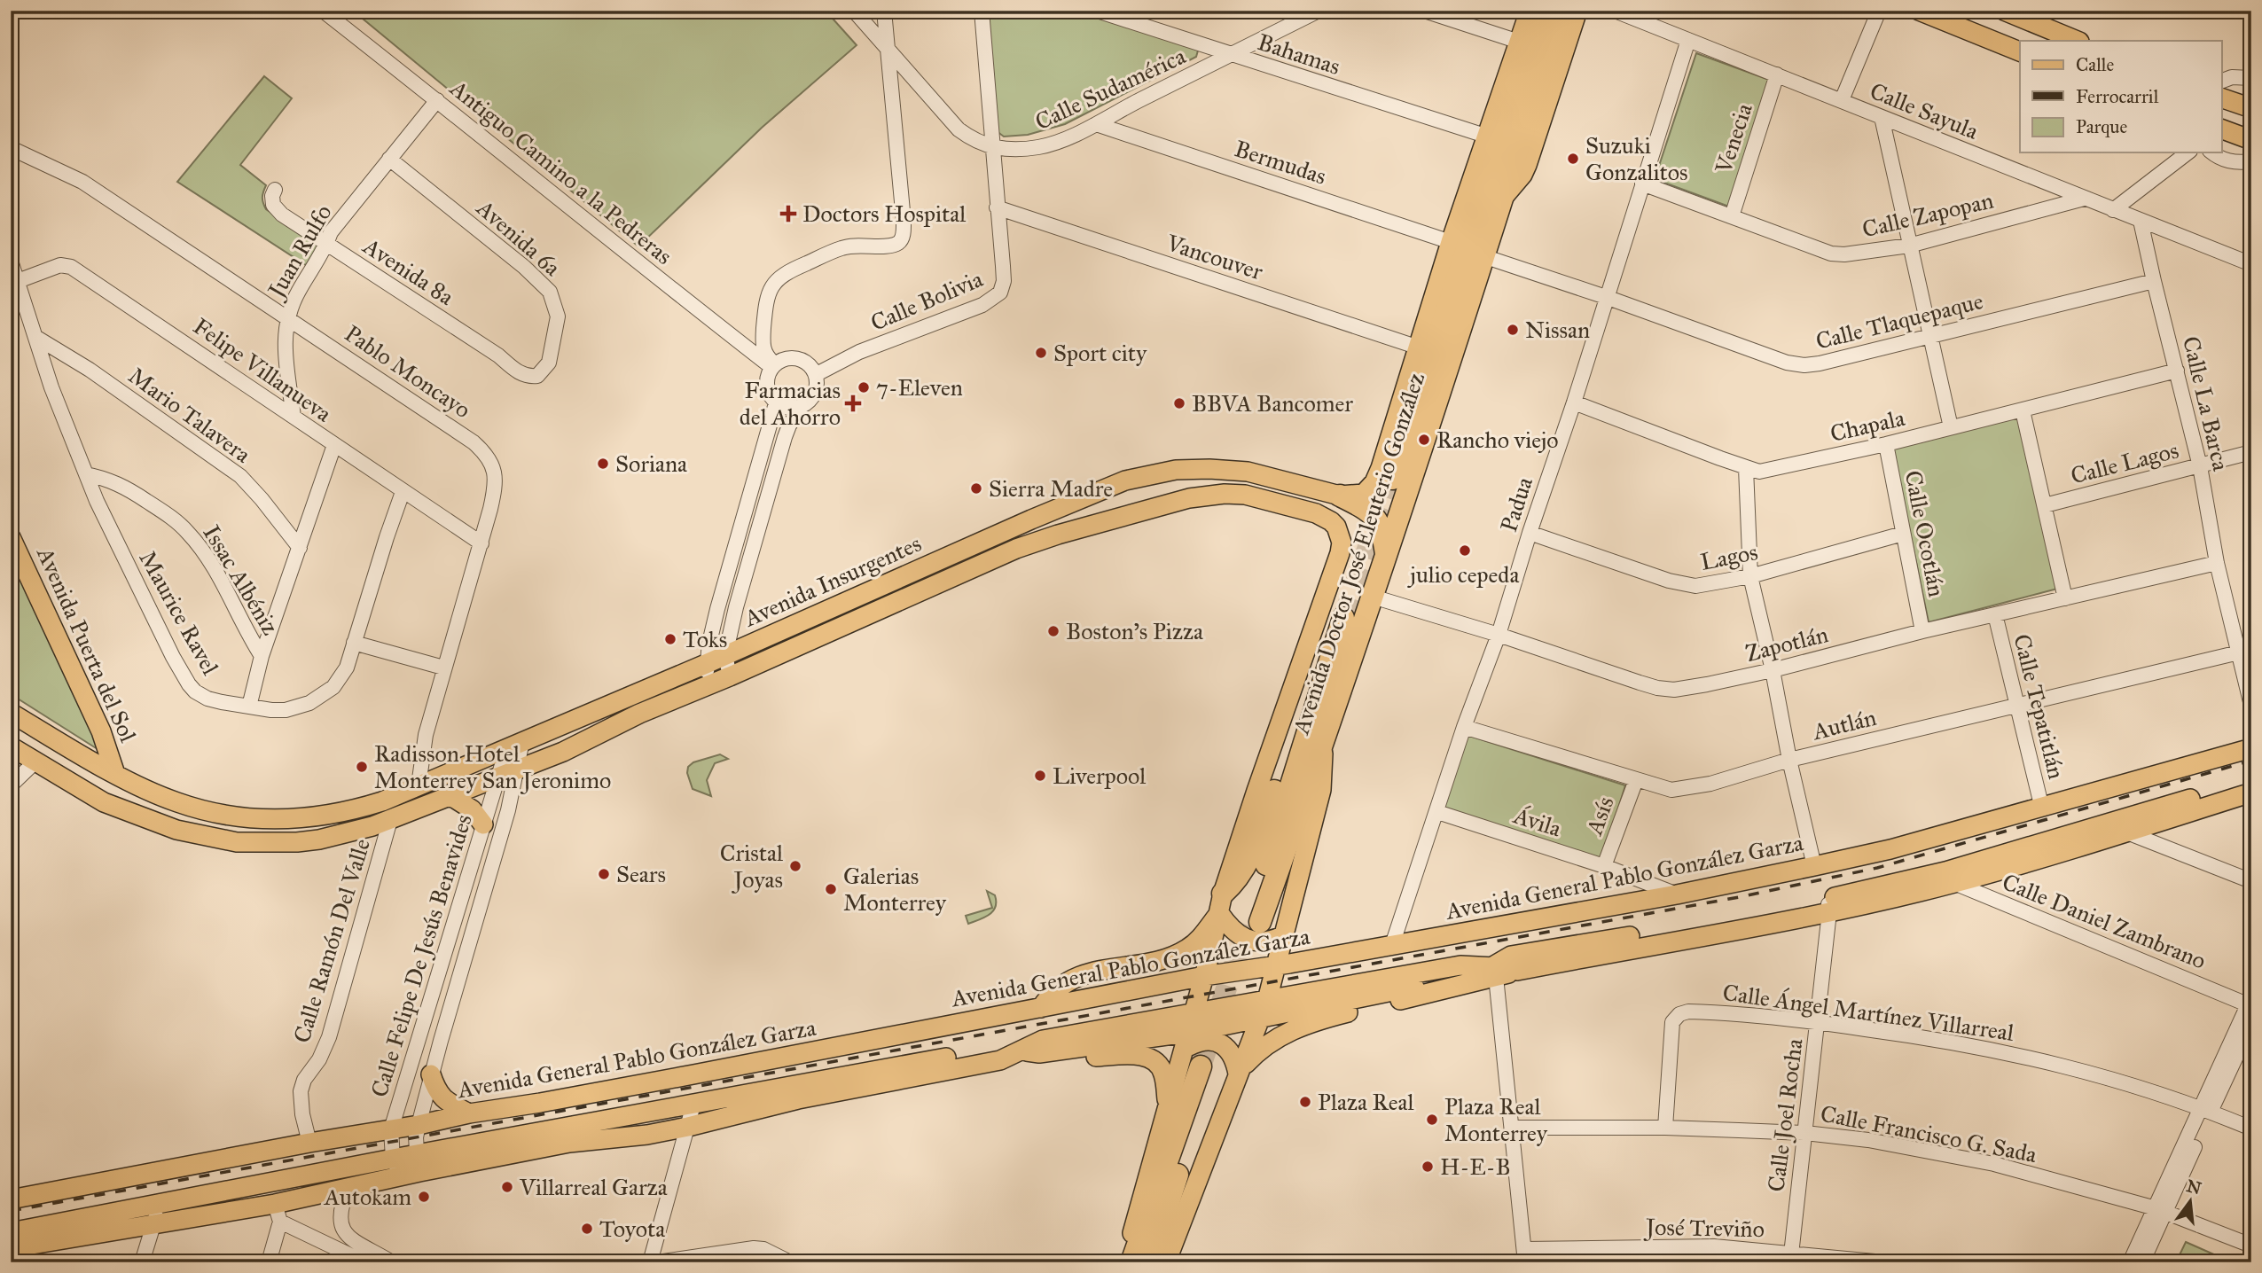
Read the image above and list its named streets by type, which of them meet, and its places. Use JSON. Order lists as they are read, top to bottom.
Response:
{
  "streets": {
    "highway": ["Avenida Doctor José Eleuterio González"],
    "main road": ["Avenida Insurgentes", "Avenida Puerta del Sol", "Avenida General Pablo González Garza"],
    "street": [
      "Bahamas",
      "Calle Sudamérica",
      "Calle Sayula",
      "Venecia",
      "Bermudas",
      "Antiguo Camino a la Pedreras",
      "Calle Zapopan",
      "Avenida 6a",
      "Juan Rulfo",
      "Vancouver",
      "Avenida 8a",
      "Calle Bolivia",
      "Calle Tlaquepaque",
      "Felipe Villanueva",
      "Pablo Moncayo",
      "Calle La Barca",
      "Mario Talavera",
      "Chapala",
      "Calle Lagos",
      "Padua",
      "Calle Ocotlán",
      "Lagos",
      "Issac Albéniz",
      "Maurice Ravel",
      "Zapotlán",
      "Calle Tepatitlán",
      "Autlán",
      "Asís",
      "Ávila",
      "Calle Daniel Zambrano",
      "Calle Ramón Del Valle",
      "Calle Felipe De Jesús Benavides",
      "Calle Ángel Martínez Villarreal",
      "Calle Joel Rocha",
      "Calle Francisco G. Sada",
      "José Treviño"
    ]
  },
  "crossings": [
    ["Bahamas", "Calle Sudamérica"],
    ["Bahamas", "Avenida Doctor José Eleuterio González"],
    ["Calle Sudamérica", "Bermudas"],
    ["Calle Sudamérica", "Calle Bolivia"],
    ["Calle Sayula", "Venecia"],
    ["Calle Sayula", "Calle Zapopan"],
    ["Calle Sayula", "Calle La Barca"],
    ["Calle Sayula", "Padua"],
    ["Venecia", "Calle Zapopan"],
    ["Bermudas", "Avenida Doctor José Eleuterio González"],
    ["Antiguo Camino a la Pedreras", "Juan Rulfo"],
    ["Antiguo Camino a la Pedreras", "Calle Bolivia"],
    ["Calle Zapopan", "Padua"],
    ["Avenida 6a", "Juan Rulfo"],
    ["Avenida 6a", "Avenida 8a"],
    ["Juan Rulfo", "Avenida 8a"],
    ["Juan Rulfo", "Felipe Villanueva"],
    ["Juan Rulfo", "Pablo Moncayo"],
    ["Vancouver", "Calle Bolivia"],
    ["Vancouver", "Avenida Doctor José Eleuterio González"],
    ["Calle Tlaquepaque", "Calle La Barca"],
    ["Calle Tlaquepaque", "Padua"],
    ["Calle Tlaquepaque", "Avenida Doctor José Eleuterio González"],
    ["Felipe Villanueva", "Pablo Moncayo"],
    ["Felipe Villanueva", "Maurice Ravel"],
    ["Pablo Moncayo", "Avenida Insurgentes"],
    ["Calle La Barca", "Chapala"],
    ["Calle La Barca", "Calle Lagos"],
    ["Calle La Barca", "Zapotlán"],
    ["Calle La Barca", "Autlán"],
    ["Mario Talavera", "Maurice Ravel"],
    ["Chapala", "Padua"],
    ["Chapala", "Calle Ocotlán"],
    ["Padua", "Lagos"],
    ["Padua", "Zapotlán"],
    ["Padua", "Autlán"],
    ["Padua", "Ávila"],
    ["Padua", "Avenida General Pablo González Garza"],
    ["Calle Ocotlán", "Lagos"],
    ["Calle Ocotlán", "Zapotlán"],
    ["Avenida Doctor José Eleuterio González", "Avenida Insurgentes"],
    ["Avenida Doctor José Eleuterio González", "Zapotlán"],
    ["Issac Albéniz", "Maurice Ravel"],
    ["Avenida Insurgentes", "Avenida Puerta del Sol"],
    ["Avenida Insurgentes", "Calle Ramón Del Valle"],
    ["Avenida Insurgentes", "Calle Felipe De Jesús Benavides"],
    ["Zapotlán", "Calle Tepatitlán"],
    ["Calle Tepatitlán", "Autlán"],
    ["Calle Tepatitlán", "Avenida General Pablo González Garza"],
    ["Autlán", "Asís"],
    ["Asís", "Ávila"],
    ["Ávila", "Avenida General Pablo González Garza"],
    ["Avenida General Pablo González Garza", "Calle Ramón Del Valle"],
    ["Avenida General Pablo González Garza", "Calle Felipe De Jesús Benavides"],
    ["Calle Ángel Martínez Villarreal", "Calle Joel Rocha"],
    ["Calle Ángel Martínez Villarreal", "Calle Francisco G. Sada"],
    ["Calle Joel Rocha", "Calle Francisco G. Sada"],
    ["Calle Joel Rocha", "José Treviño"]
  ],
  "places": {
    "other": [
      "Suzuki Gonzalitos",
      "Nissan",
      "Sport city",
      "7-Eleven",
      "BBVA Bancomer",
      "Rancho viejo",
      "Soriana",
      "Sierra Madre",
      "julio cepeda",
      "Boston's Pizza",
      "Toks",
      "Radisson Hotel Monterrey San Jeronimo",
      "Liverpool",
      "Cristal Joyas",
      "Sears",
      "Galerias Monterrey",
      "Plaza Real",
      "Plaza Real Monterrey",
      "H-E-B",
      "Villarreal Garza",
      "Autokam",
      "Toyota"
    ],
    "health": ["Doctors Hospital", "Farmacias del Ahorro"]
  },
  "legend": ["Calle", "Ferrocarril", "Parque"],
  "north": "top"
}
